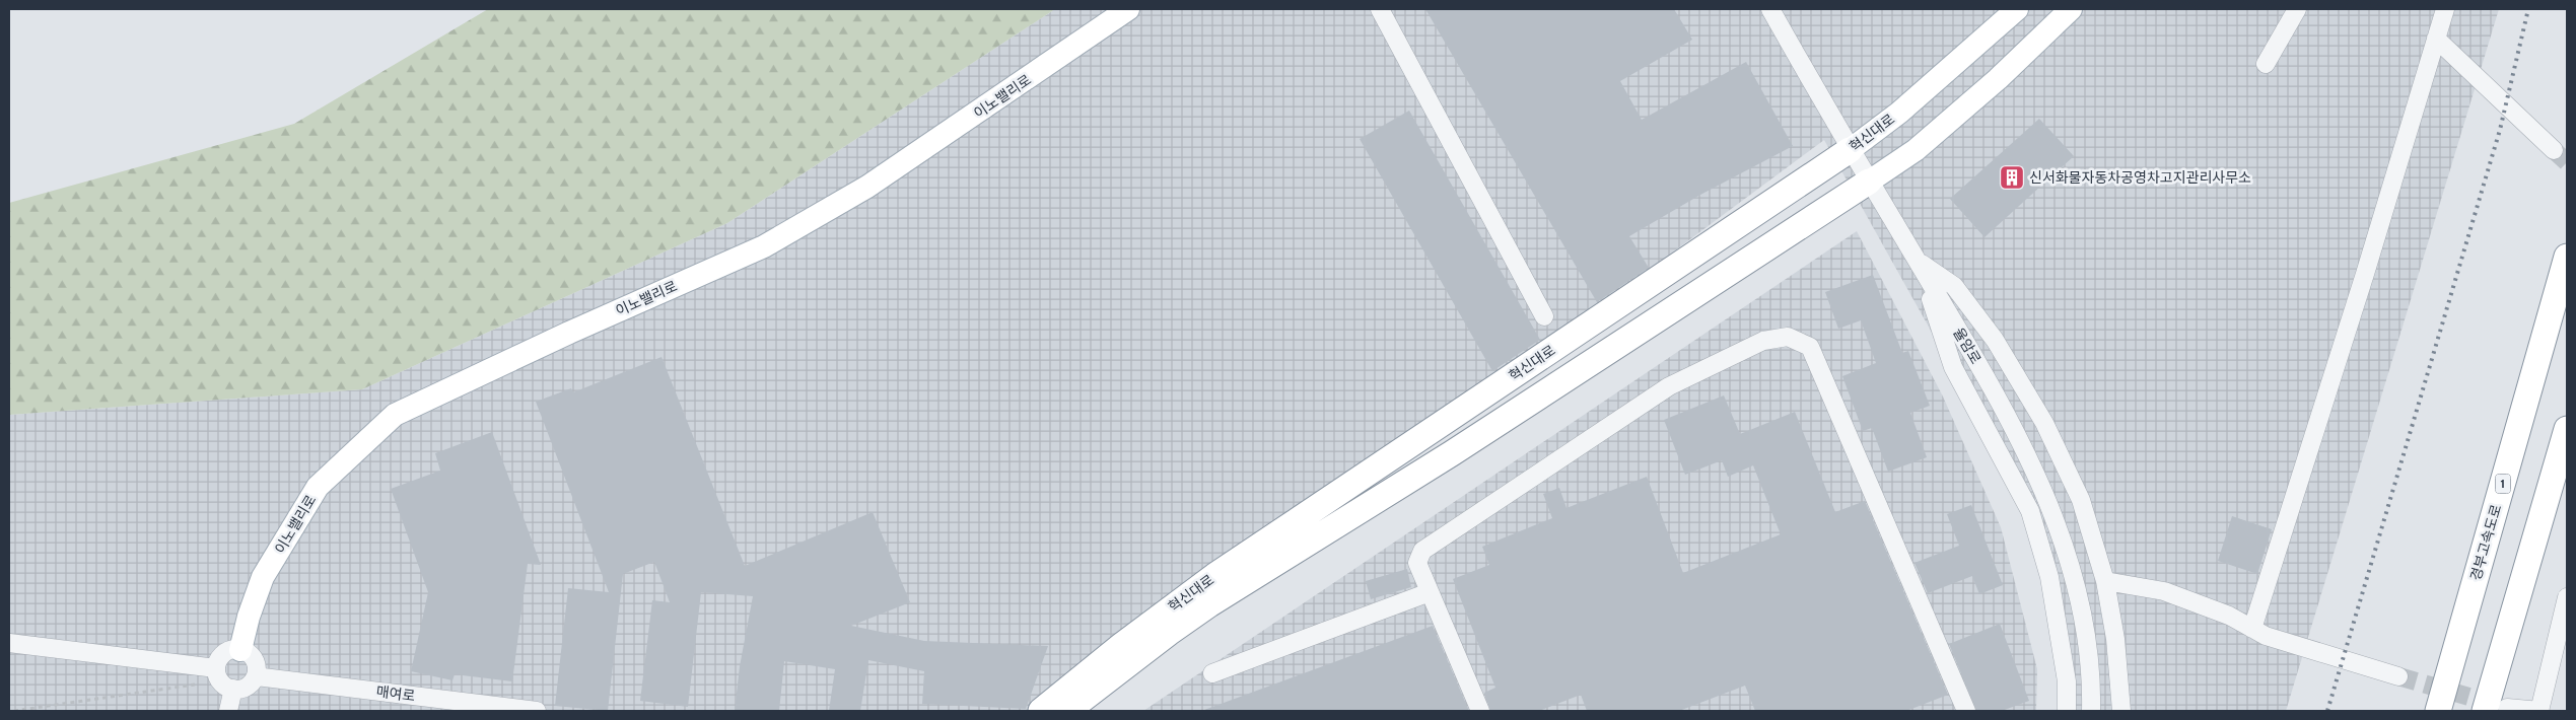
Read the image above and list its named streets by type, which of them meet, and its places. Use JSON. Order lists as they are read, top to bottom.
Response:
{
  "streets": {
    "highway": ["혁신대로", "1", "경부고속도로"],
    "main road": ["이노밸리로"],
    "street": ["율암로", "매여로"]
  },
  "crossings": [
    ["이노밸리로", "매여로"],
    ["혁신대로", "율암로"]
  ],
  "places": {
    "building": ["신서화물자동차공영차고지관리사무소"]
  }
}
